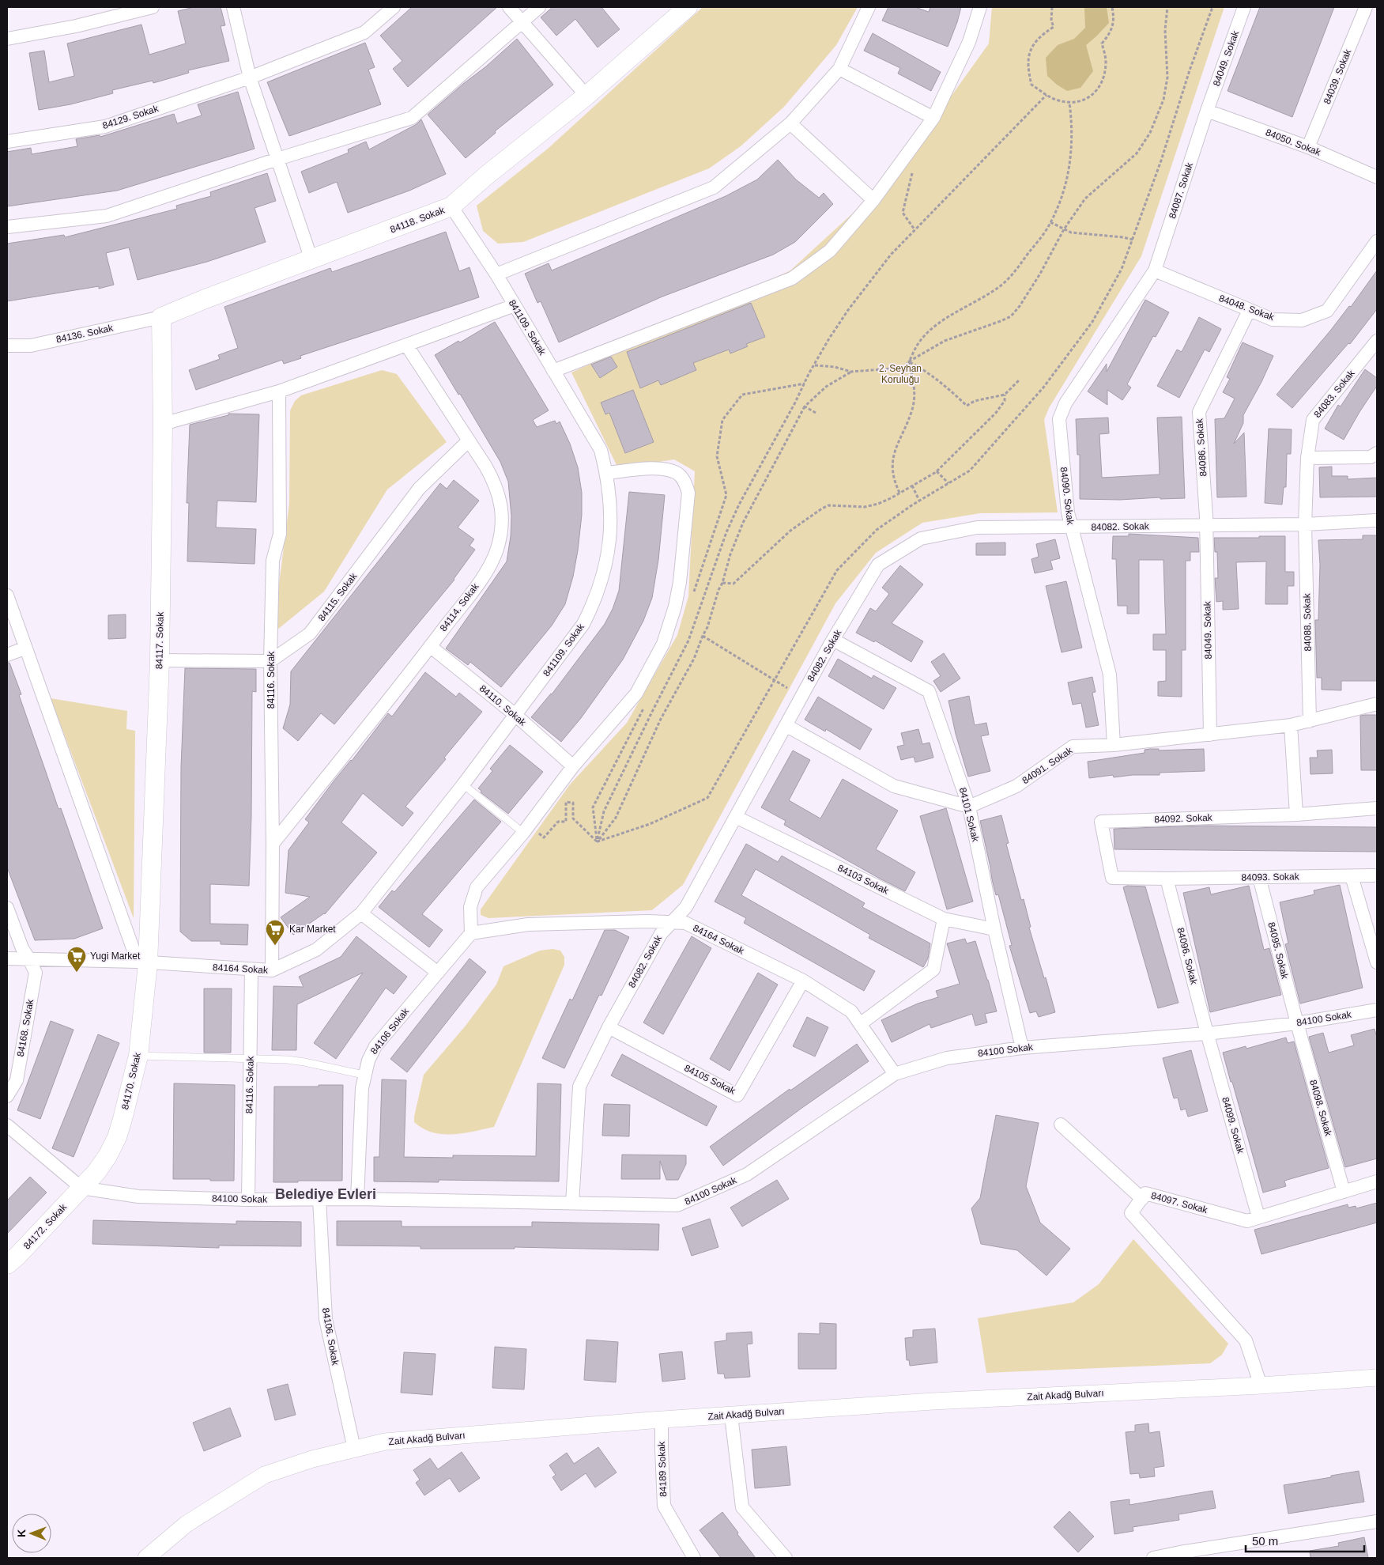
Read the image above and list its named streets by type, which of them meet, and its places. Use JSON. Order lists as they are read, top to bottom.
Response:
{
  "streets": {
    "main road": [
      "84118. Sokak",
      "84117. Sokak",
      "84170. Sokak",
      "84172. Sokak"
    ],
    "street": [
      "84049. Sokak",
      "84039. Sokak",
      "84129. Sokak",
      "84050. Sokak",
      "84087. Sokak",
      "84048. Sokak",
      "841109. Sokak",
      "84136. Sokak",
      "84083. Sokak",
      "84086. Sokak",
      "84090. Sokak",
      "84082. Sokak",
      "84115. Sokak",
      "84114. Sokak",
      "84088. Sokak",
      "84116. Sokak",
      "84110. Sokak",
      "84091. Sokak",
      "84101 Sokak",
      "84092. Sokak",
      "84093. Sokak",
      "84103 Sokak",
      "84164 Sokak",
      "84095. Sokak",
      "84096. Sokak",
      "84100 Sokak",
      "84168. Sokak",
      "84106 Sokak",
      "84105 Sokak",
      "84098. Sokak",
      "84099. Sokak",
      "84097. Sokak",
      "84106. Sokak",
      "Zait Akadğ Bulvarı",
      "84189 Sokak"
    ]
  },
  "crossings": [
    ["84049. Sokak", "84050. Sokak"],
    ["84049. Sokak", "84087. Sokak"],
    ["84049. Sokak", "84086. Sokak"],
    ["84049. Sokak", "84082. Sokak"],
    ["84049. Sokak", "84091. Sokak"],
    ["84039. Sokak", "84050. Sokak"],
    ["84050. Sokak", "84087. Sokak"],
    ["84087. Sokak", "84048. Sokak"],
    ["84087. Sokak", "84090. Sokak"],
    ["84118. Sokak", "841109. Sokak"],
    ["84118. Sokak", "84136. Sokak"],
    ["84118. Sokak", "84117. Sokak"],
    ["84048. Sokak", "84086. Sokak"],
    ["84048. Sokak", "84090. Sokak"],
    ["841109. Sokak", "84110. Sokak"],
    ["841109. Sokak", "84164 Sokak"],
    ["84136. Sokak", "84117. Sokak"],
    ["84083. Sokak", "84082. Sokak"],
    ["84083. Sokak", "84088. Sokak"],
    ["84086. Sokak", "84082. Sokak"],
    ["84090. Sokak", "84082. Sokak"],
    ["84090. Sokak", "84091. Sokak"],
    ["84082. Sokak", "84088. Sokak"],
    ["84082. Sokak", "84101 Sokak"],
    ["84082. Sokak", "84103 Sokak"],
    ["84082. Sokak", "84164 Sokak"],
    ["84082. Sokak", "84100 Sokak"],
    ["84082. Sokak", "84105 Sokak"],
    ["84115. Sokak", "84114. Sokak"],
    ["84115. Sokak", "84116. Sokak"],
    ["84114. Sokak", "84116. Sokak"],
    ["84114. Sokak", "84110. Sokak"],
    ["84088. Sokak", "84091. Sokak"],
    ["84117. Sokak", "84164 Sokak"],
    ["84117. Sokak", "84170. Sokak"],
    ["84116. Sokak", "84164 Sokak"],
    ["84116. Sokak", "84100 Sokak"],
    ["84091. Sokak", "84101 Sokak"],
    ["84101 Sokak", "84103 Sokak"],
    ["84101 Sokak", "84100 Sokak"],
    ["84092. Sokak", "84093. Sokak"],
    ["84092. Sokak", "84096. Sokak"],
    ["84093. Sokak", "84095. Sokak"],
    ["84093. Sokak", "84096. Sokak"],
    ["84164 Sokak", "84100 Sokak"],
    ["84164 Sokak", "84168. Sokak"],
    ["84164 Sokak", "84106 Sokak"],
    ["84164 Sokak", "84105 Sokak"],
    ["84164 Sokak", "84170. Sokak"],
    ["84095. Sokak", "84100 Sokak"],
    ["84095. Sokak", "84098. Sokak"],
    ["84096. Sokak", "84100 Sokak"],
    ["84096. Sokak", "84099. Sokak"],
    ["84100 Sokak", "84106 Sokak"],
    ["84100 Sokak", "84170. Sokak"],
    ["84100 Sokak", "84098. Sokak"],
    ["84100 Sokak", "84099. Sokak"],
    ["84100 Sokak", "84172. Sokak"],
    ["84100 Sokak", "84106. Sokak"],
    ["84170. Sokak", "84172. Sokak"],
    ["84098. Sokak", "84097. Sokak"],
    ["84099. Sokak", "84097. Sokak"],
    ["84097. Sokak", "Zait Akadğ Bulvarı"],
    ["84106. Sokak", "Zait Akadğ Bulvarı"],
    ["Zait Akadğ Bulvarı", "84189 Sokak"]
  ],
  "districts": ["Belediye Evleri"],
  "parks": ["2. Seyhan Koruluğu"],
  "places": {
    "supermarket": ["Kar Market", "Yugi Market"]
  },
  "scale_bar": "50 m",
  "north": "left"
}
